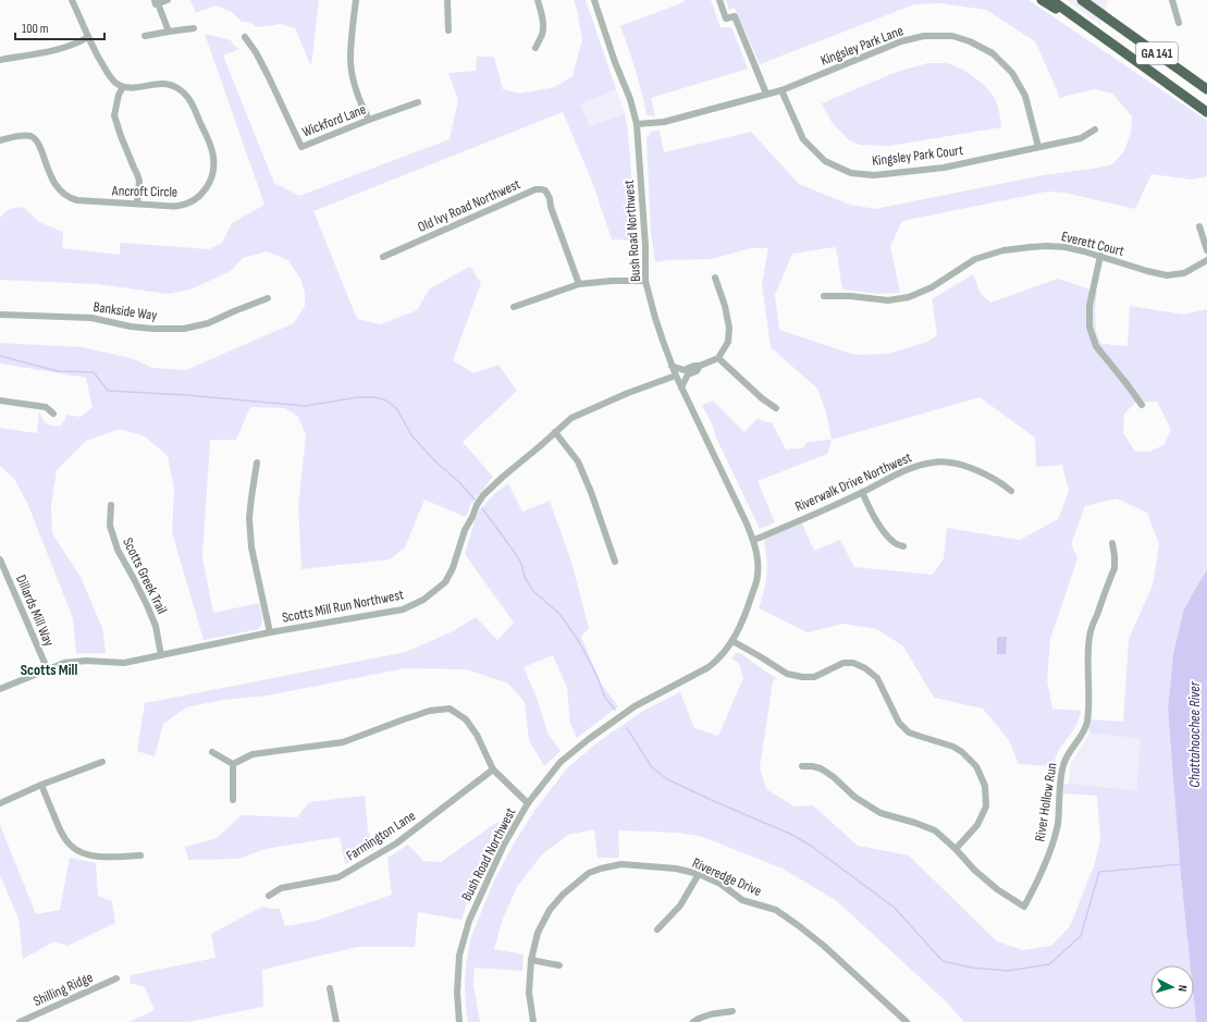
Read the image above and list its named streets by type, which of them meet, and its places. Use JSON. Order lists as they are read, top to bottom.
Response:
{
  "streets": {
    "highway": ["GA 141"],
    "street": [
      "Kingsley Park Lane",
      "Wickford Lane",
      "Kingsley Park Court",
      "Ancroft Circle",
      "Old Ivy Road Northwest",
      "Bush Road Northwest",
      "Everett Court",
      "Bankside Way",
      "Riverwalk Drive Northwest",
      "Scotts Greek Trail",
      "Scotts Mill Run Northwest",
      "Dillards Mill Way",
      "River Hollow Run",
      "Farmington Lane",
      "Riveredge Drive",
      "Shilling Ridge"
    ]
  },
  "crossings": [
    ["Kingsley Park Lane", "Kingsley Park Court"],
    ["Kingsley Park Lane", "Bush Road Northwest"],
    ["Bush Road Northwest", "Riverwalk Drive Northwest"],
    ["Bush Road Northwest", "Scotts Mill Run Northwest"],
    ["Scotts Greek Trail", "Scotts Mill Run Northwest"],
    ["Scotts Mill Run Northwest", "Dillards Mill Way"]
  ],
  "districts": ["Scotts Mill"],
  "water": ["Chattahoochee River"],
  "scale_bar": "100 m",
  "north": "right"
}
